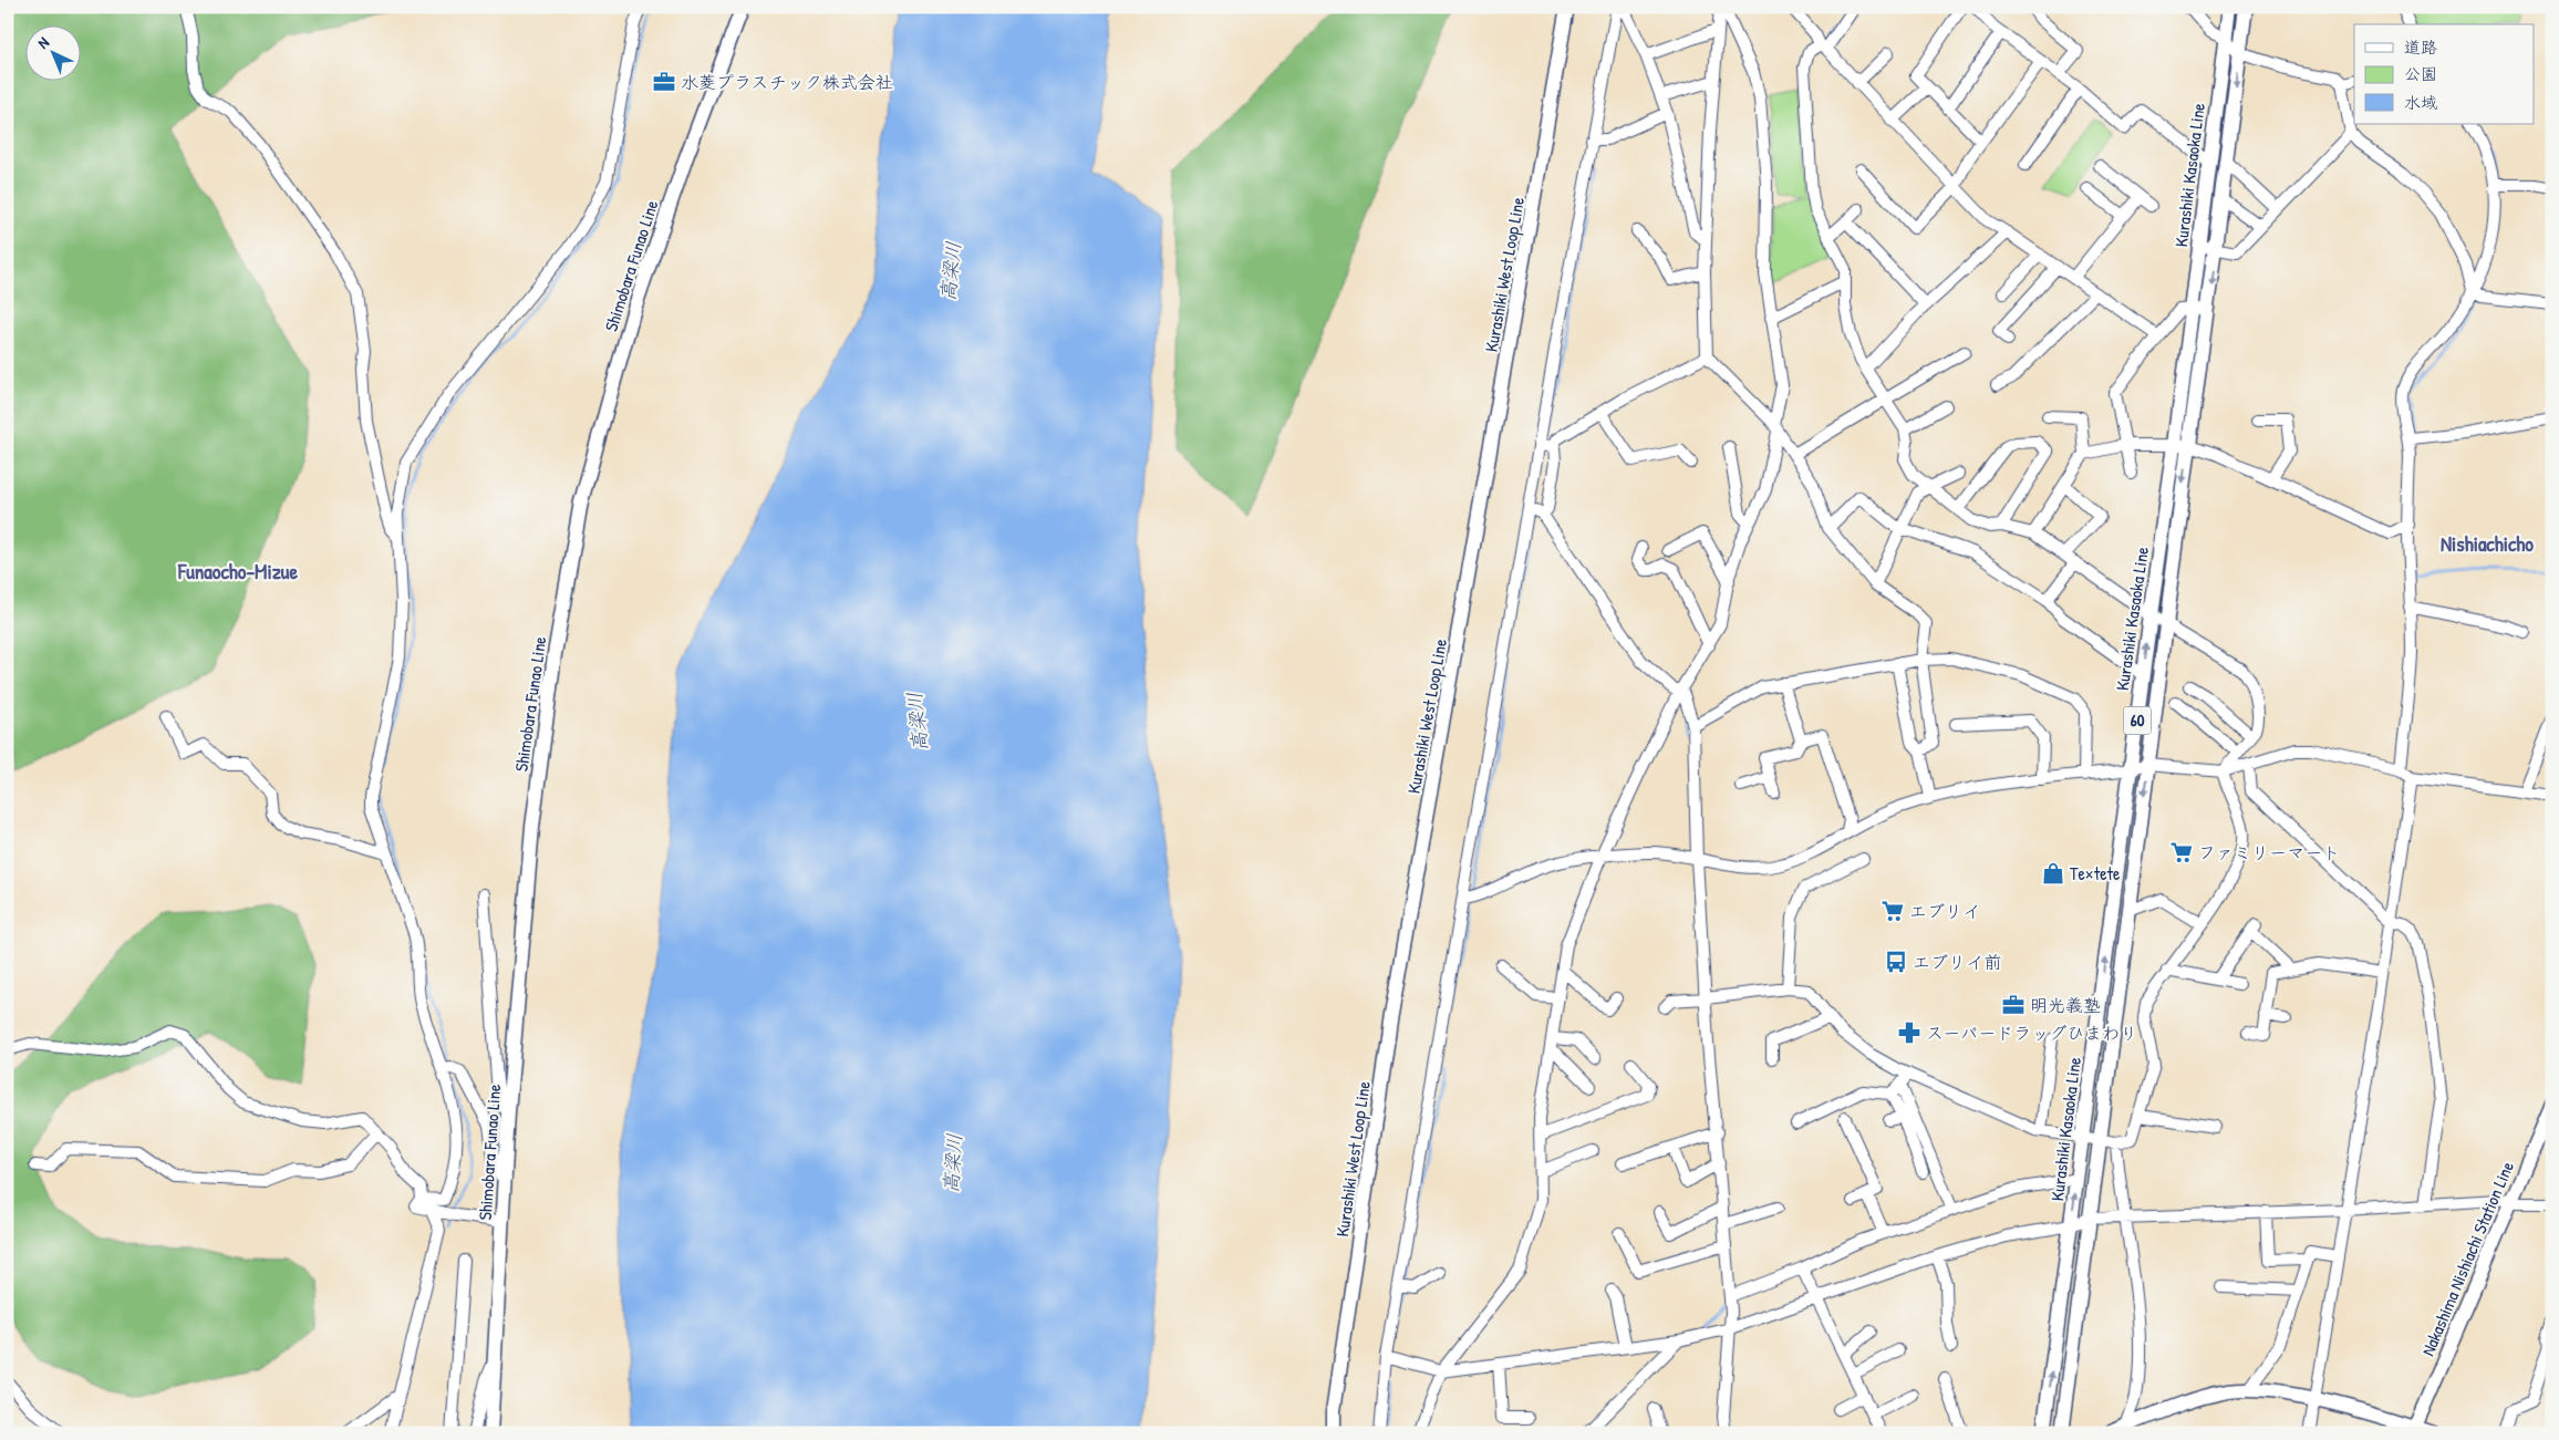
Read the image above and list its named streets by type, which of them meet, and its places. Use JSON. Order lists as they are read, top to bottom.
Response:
{
  "streets": {
    "main road": [
      "Kurashiki Kasaoka Line",
      "Shimobara Funao Line",
      "Kurashiki West Loop Line",
      "60",
      "Nakashima Nishiachi Station Line"
    ]
  },
  "districts": ["Nishiachicho", "Funaocho-Mizue"],
  "water": ["高梁川"],
  "places": {
    "office": ["水菱プラスチック株式会社", "明光義塾"],
    "supermarket": ["ファミリーマート", "エブリイ"],
    "shop": ["Te×tete"],
    "bus stop": ["エブリイ前"],
    "pharmacy": ["スーパードラッグひまわり"]
  },
  "legend": ["道路", "公園", "水域"],
  "north": "top left"
}
